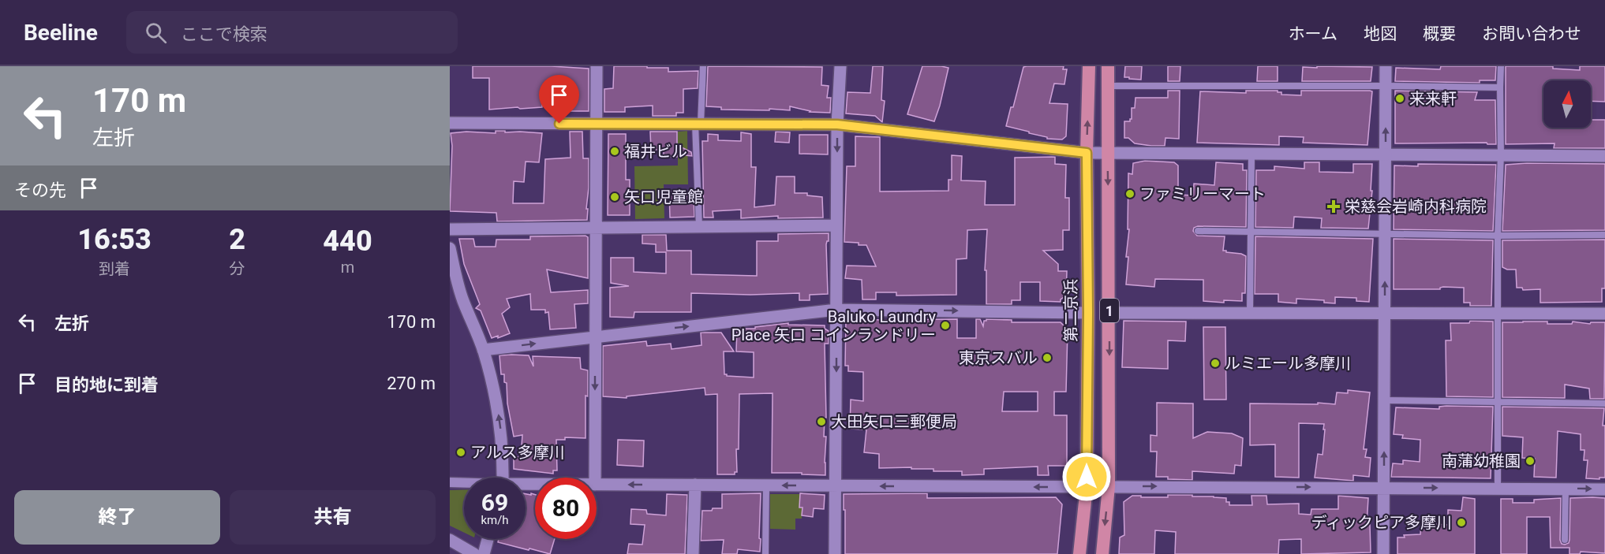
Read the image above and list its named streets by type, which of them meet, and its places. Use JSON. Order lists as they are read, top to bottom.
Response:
{
  "streets": {
    "highway": ["第二京浜", "1"]
  },
  "places": {
    "other": [
      "来来軒",
      "福井ビル",
      "ファミリーマート",
      "矢口児童館",
      "Baluko Laundry Place 矢口 コインランドリー",
      "東京スバル",
      "ルミエール多摩川",
      "大田矢口三郵便局",
      "アルス多摩川",
      "南蒲幼稚園",
      "ディックピア多摩川"
    ],
    "health": ["栄慈会岩崎内科病院"]
  },
  "north": "top",
  "page": {
    "header": "Beeline",
    "search": "ここで検索",
    "nav": [
      "ホーム",
      "地図",
      "概要",
      "お問い合わせ"
    ],
    "turn": ["170 m", "左折"],
    "then": "その先",
    "eta": [
      "16:53",
      "到着",
      "2",
      "分",
      "440",
      "m"
    ],
    "list": [
      {
        "name": "左折",
        "value": "170 m"
      },
      {
        "name": "目的地に到着",
        "value": "270 m"
      }
    ],
    "speed": "69 km/h",
    "limit": "80",
    "buttons": ["終了", "共有"]
  }
}
